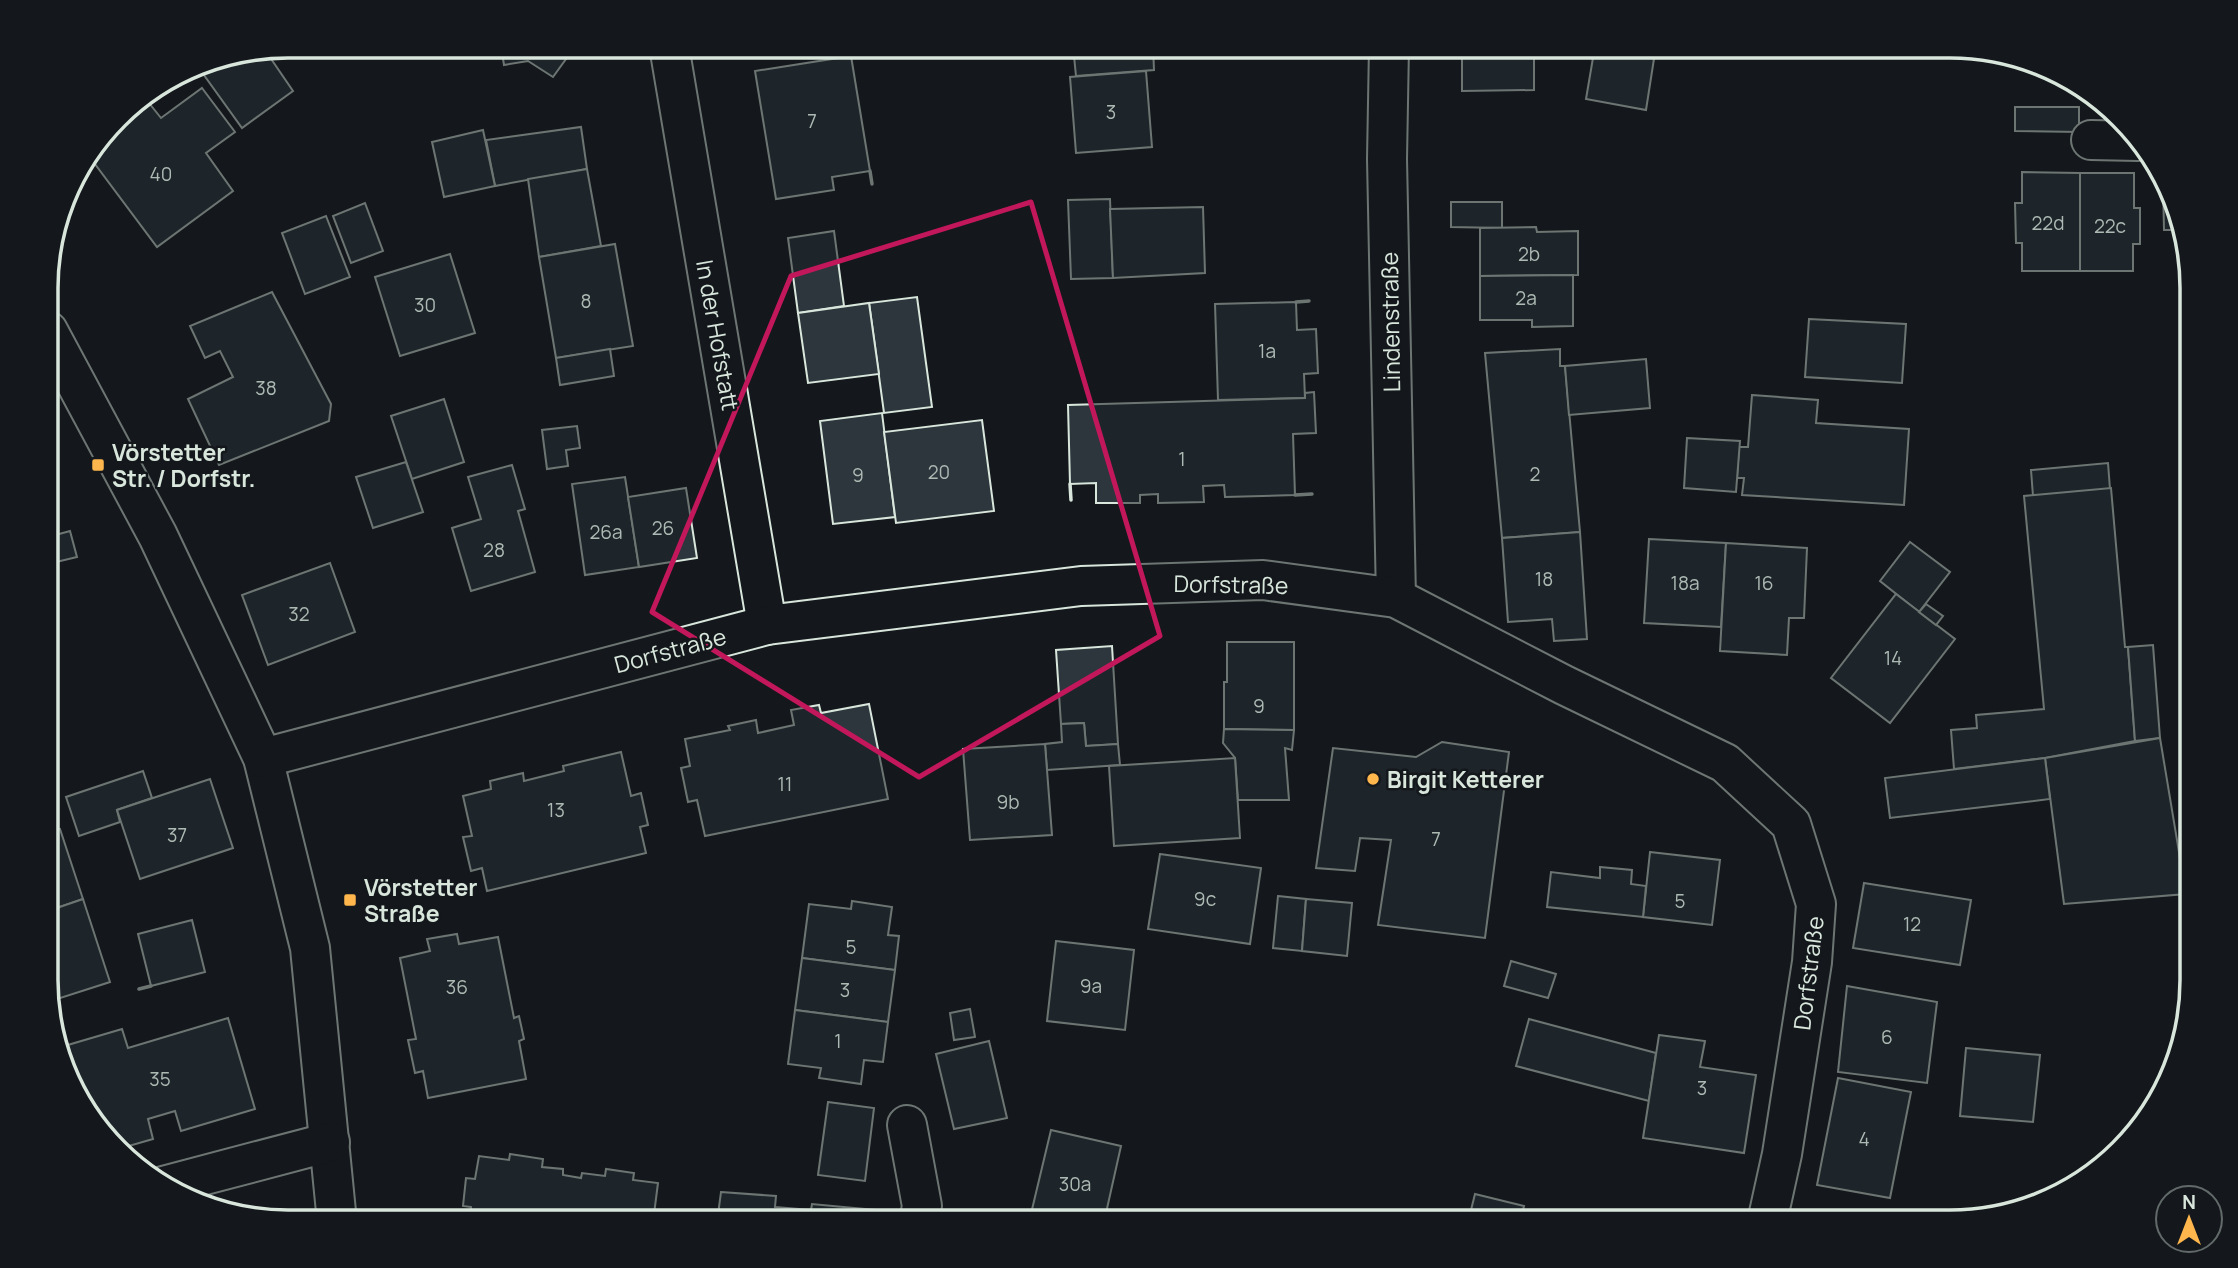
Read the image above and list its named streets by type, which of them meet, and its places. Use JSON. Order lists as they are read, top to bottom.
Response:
{
  "streets": {
    "street": ["Lindenstraße", "In der Hofstatt", "Dorfstraße"]
  },
  "crossings": [
    ["Lindenstraße", "Dorfstraße"],
    ["In der Hofstatt", "Dorfstraße"]
  ],
  "places": {
    "transit": ["Vörstetter Str. / Dorfstr.", "Vörstetter Straße"],
    "other": ["Birgit Ketterer"]
  },
  "house_numbers": [
    "3",
    "7",
    "40",
    "22d",
    "22c",
    "2b",
    "2a",
    "8",
    "30",
    "1a",
    "38",
    "1",
    "20",
    "2",
    "9",
    "26",
    "26a",
    "28",
    "18",
    "18a",
    "16",
    "32",
    "14",
    "9",
    "11",
    "9b",
    "13",
    "37",
    "7",
    "9c",
    "5",
    "12",
    "5",
    "9a",
    "36",
    "3",
    "6",
    "1",
    "35",
    "3",
    "4",
    "30a"
  ],
  "north": "top"
}
